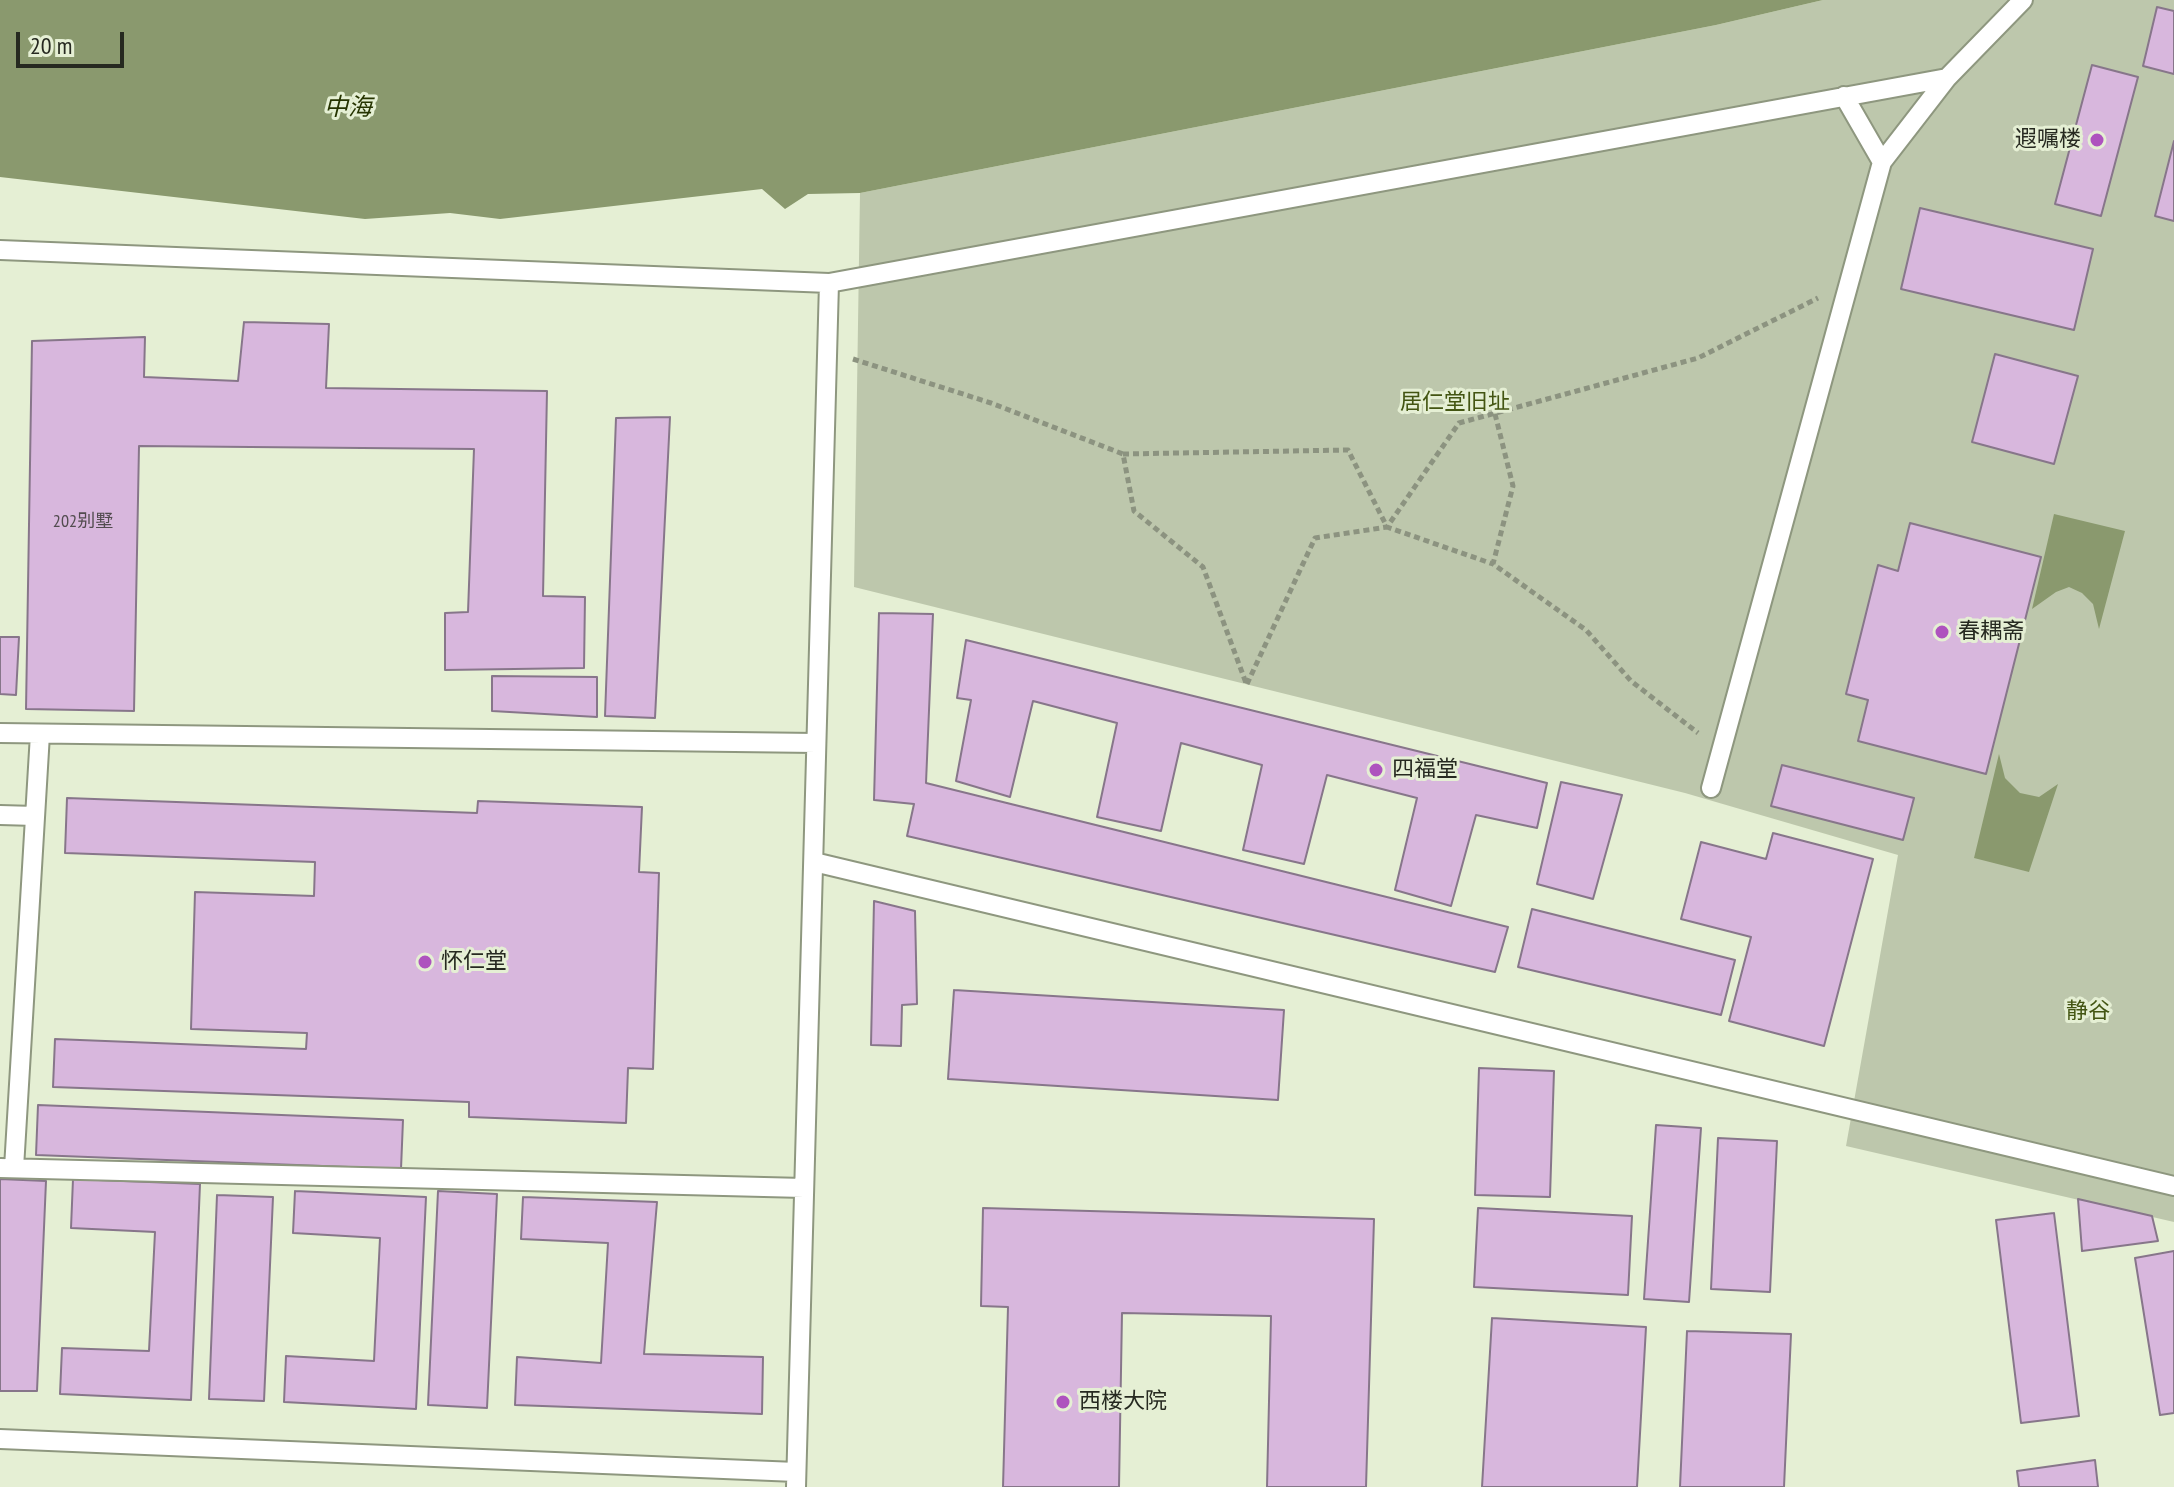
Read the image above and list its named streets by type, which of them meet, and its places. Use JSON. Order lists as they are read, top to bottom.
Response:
{
  "water": ["中海"],
  "parks": ["居仁堂旧址", "静谷"],
  "places": [
    "遐嘱楼",
    "春耦斋",
    "四福堂",
    "怀仁堂",
    "西楼大院"
  ],
  "house_numbers": ["202别墅"],
  "scale_bar": "20 m"
}
